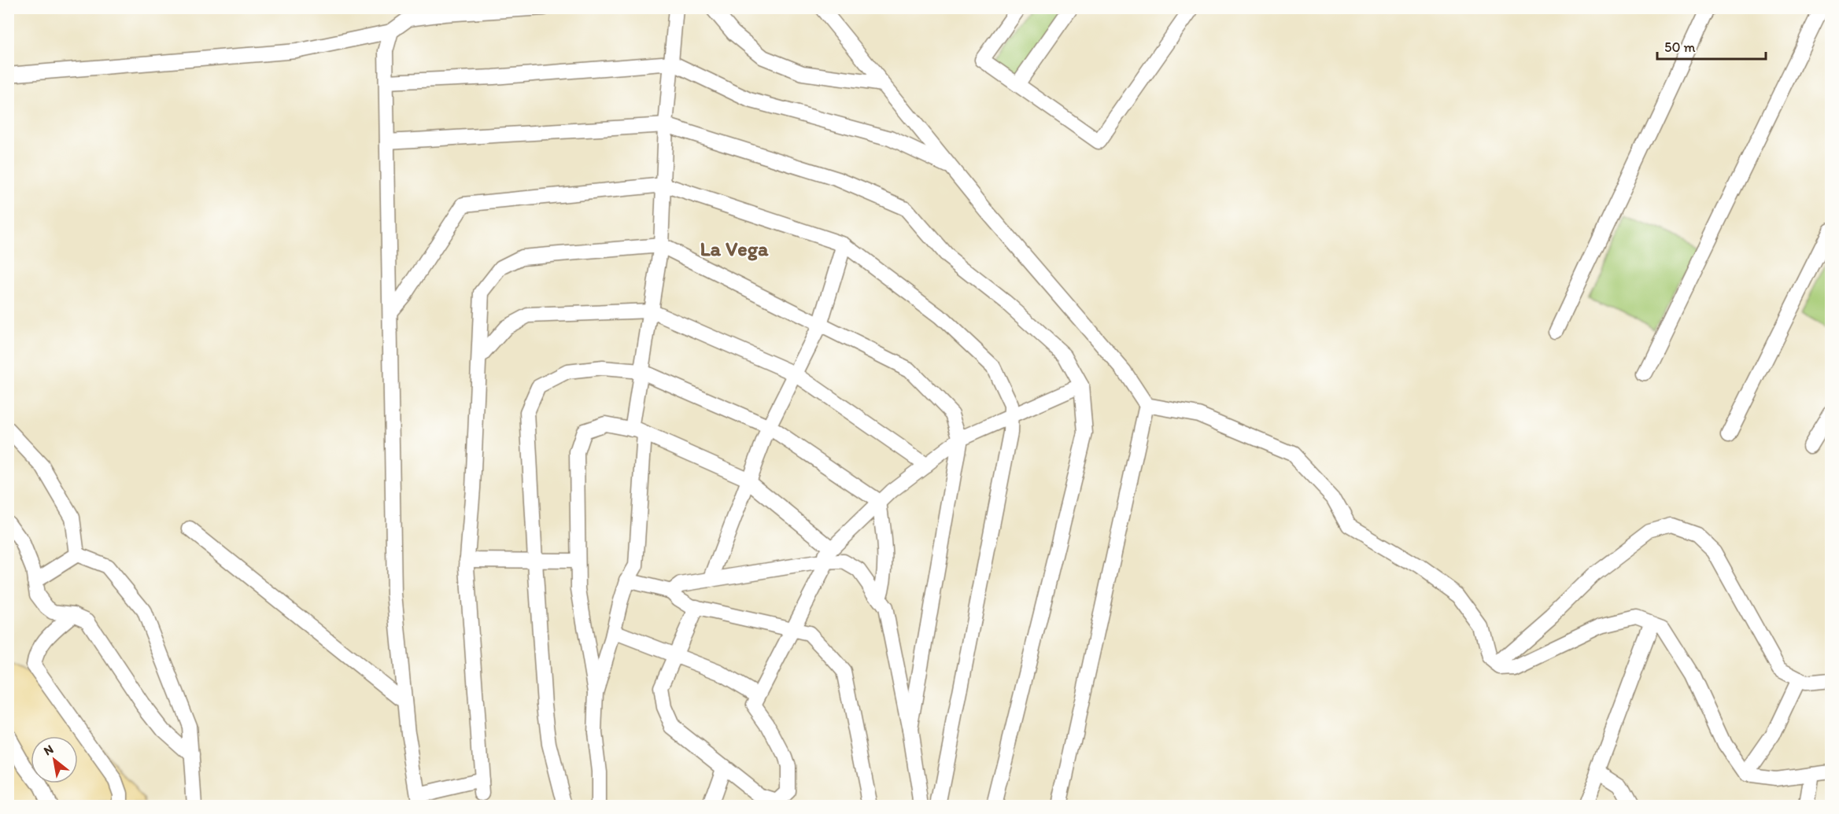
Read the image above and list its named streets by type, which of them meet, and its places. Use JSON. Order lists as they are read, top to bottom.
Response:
{
  "districts": ["La Vega"],
  "scale_bar": "50 m",
  "north": "top left"
}
